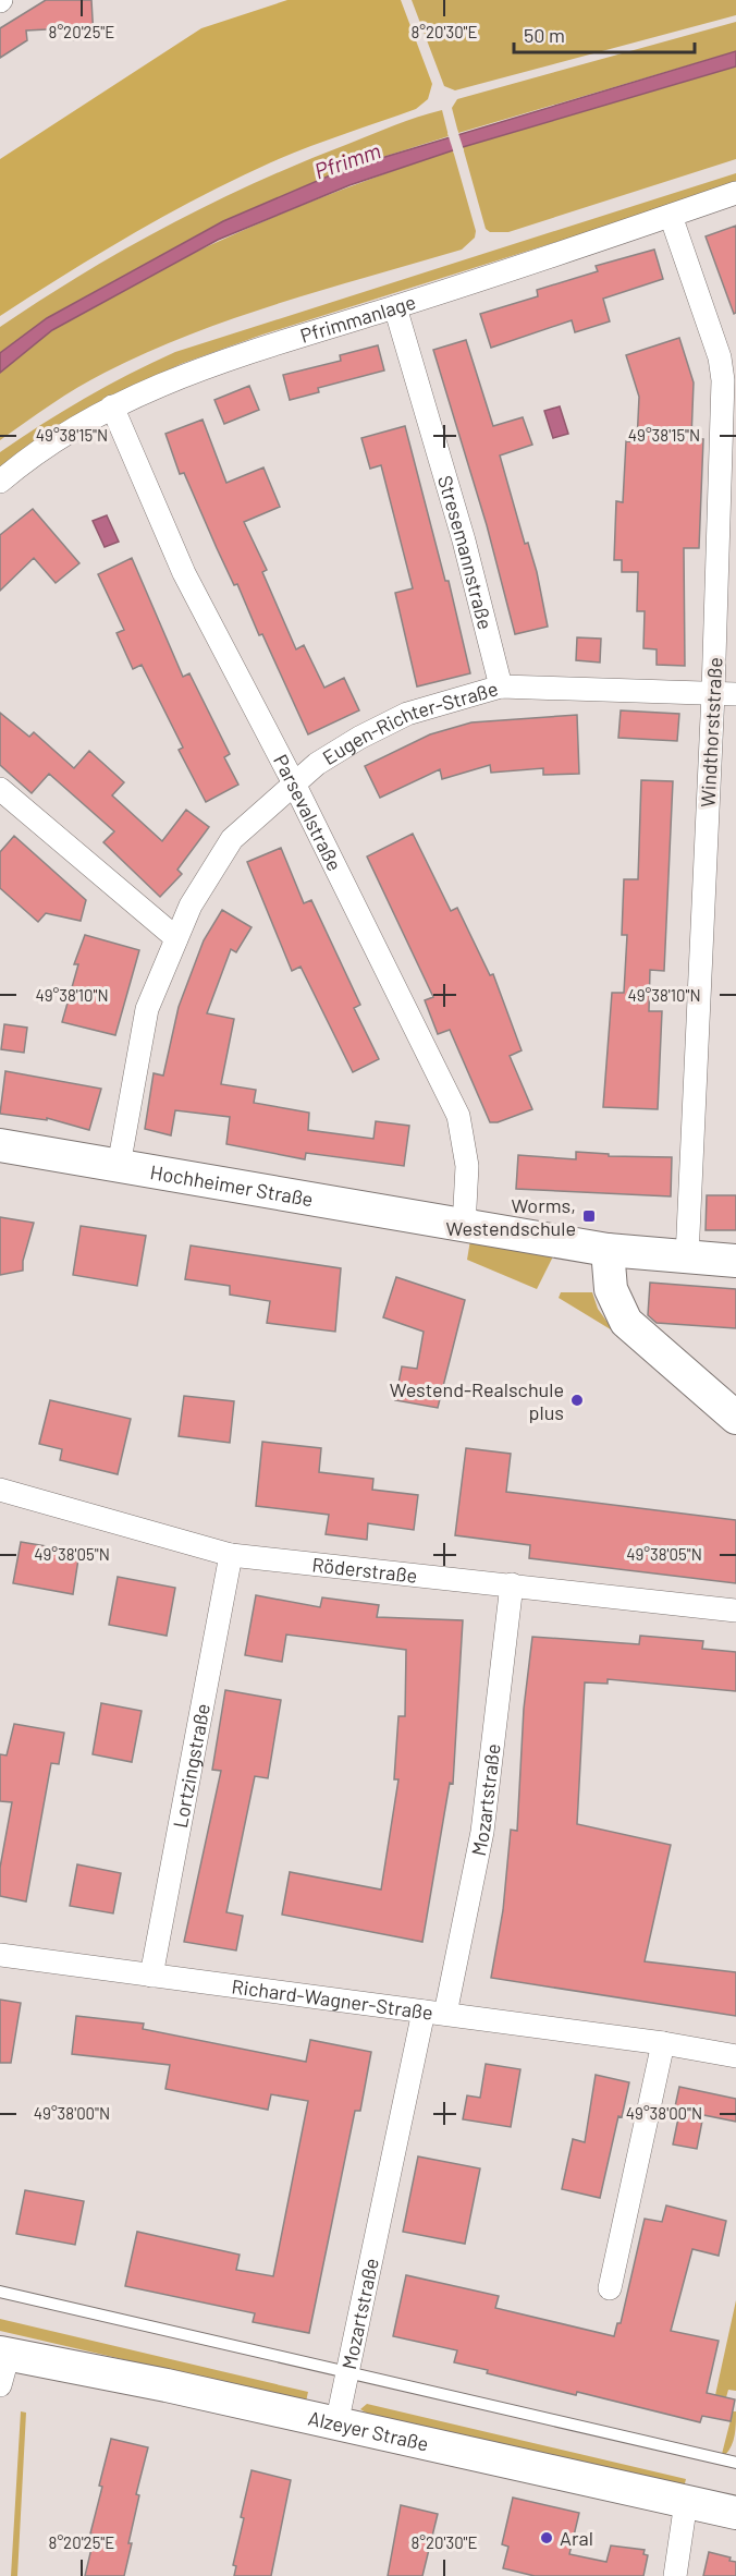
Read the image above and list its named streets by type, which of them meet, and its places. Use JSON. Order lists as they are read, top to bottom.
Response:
{
  "streets": {
    "street": [
      "Pfrimmanlage",
      "Stresemannstraße",
      "Eugen-Richter-Straße",
      "Windthorststraße",
      "Parsevalstraße",
      "Hochheimer Straße",
      "Röderstraße",
      "Lortzingstraße",
      "Mozartstraße",
      "Richard-Wagner-Straße",
      "Alzeyer Straße"
    ]
  },
  "crossings": [
    ["Pfrimmanlage", "Stresemannstraße"],
    ["Pfrimmanlage", "Windthorststraße"],
    ["Pfrimmanlage", "Parsevalstraße"],
    ["Stresemannstraße", "Eugen-Richter-Straße"],
    ["Eugen-Richter-Straße", "Windthorststraße"],
    ["Eugen-Richter-Straße", "Parsevalstraße"],
    ["Eugen-Richter-Straße", "Hochheimer Straße"],
    ["Windthorststraße", "Hochheimer Straße"],
    ["Parsevalstraße", "Hochheimer Straße"],
    ["Röderstraße", "Lortzingstraße"],
    ["Röderstraße", "Mozartstraße"],
    ["Lortzingstraße", "Richard-Wagner-Straße"],
    ["Mozartstraße", "Richard-Wagner-Straße"],
    ["Mozartstraße", "Alzeyer Straße"]
  ],
  "water": ["Pfrimm"],
  "places": {
    "transit": ["Worms, Westendschule"],
    "other": ["Westend-Realschule plus", "Aral"]
  },
  "scale_bar": "50 m",
  "coordinates": [
    "8°20'25\"E",
    "8°20'30\"E",
    "49°38'15\"N",
    "49°38'10\"N",
    "49°38'05\"N",
    "49°38'00\"N"
  ]
}
